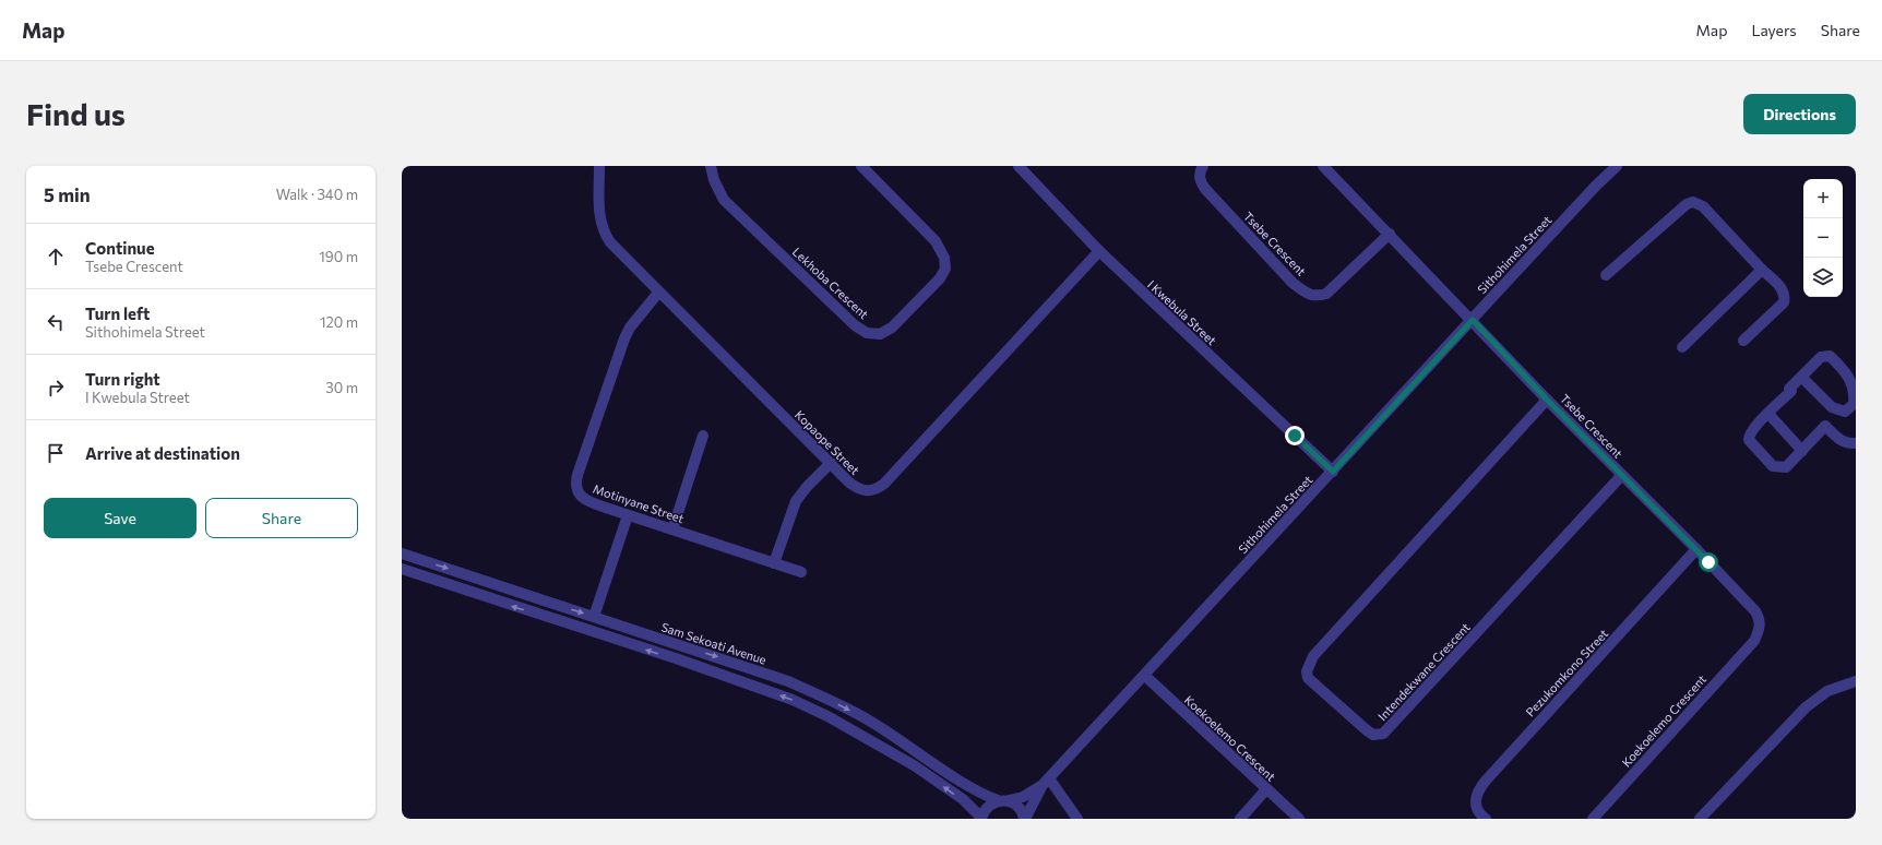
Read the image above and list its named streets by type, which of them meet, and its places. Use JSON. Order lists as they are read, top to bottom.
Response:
{
  "streets": {
    "street": [
      "Tsebe Crescent",
      "Sithohimela Street",
      "Lekhoba Crescent",
      "I Kwebula Street",
      "Kopaope Street",
      "Motinyane Street",
      "Sam Sekoati Avenue",
      "Intendekwane Crescent",
      "Pezukomkono Street",
      "Koekoelemo Crescent"
    ]
  },
  "crossings": [
    ["Tsebe Crescent", "Sithohimela Street"],
    ["Tsebe Crescent", "Intendekwane Crescent"],
    ["Tsebe Crescent", "Pezukomkono Street"],
    ["Tsebe Crescent", "Koekoelemo Crescent"],
    ["Sithohimela Street", "I Kwebula Street"],
    ["Sithohimela Street", "Sam Sekoati Avenue"],
    ["Sithohimela Street", "Koekoelemo Crescent"],
    ["I Kwebula Street", "Kopaope Street"],
    ["Kopaope Street", "Motinyane Street"]
  ],
  "page": {
    "header": "Map",
    "nav": ["Map", "Layers", "Share"],
    "buttons": [
      "Directions",
      ["Save", "Share"]
    ],
    "title": "Find us",
    "heading": ["5 min", "Walk · 340 m"],
    "map_buttons": ["+", "−"],
    "list": [
      ["Continue", "Tsebe Crescent", "190 m"],
      ["Turn left", "Sithohimela Street", "120 m"],
      ["Turn right", "I Kwebula Street", "30 m"],
      "Arrive at destination"
    ]
  }
}
